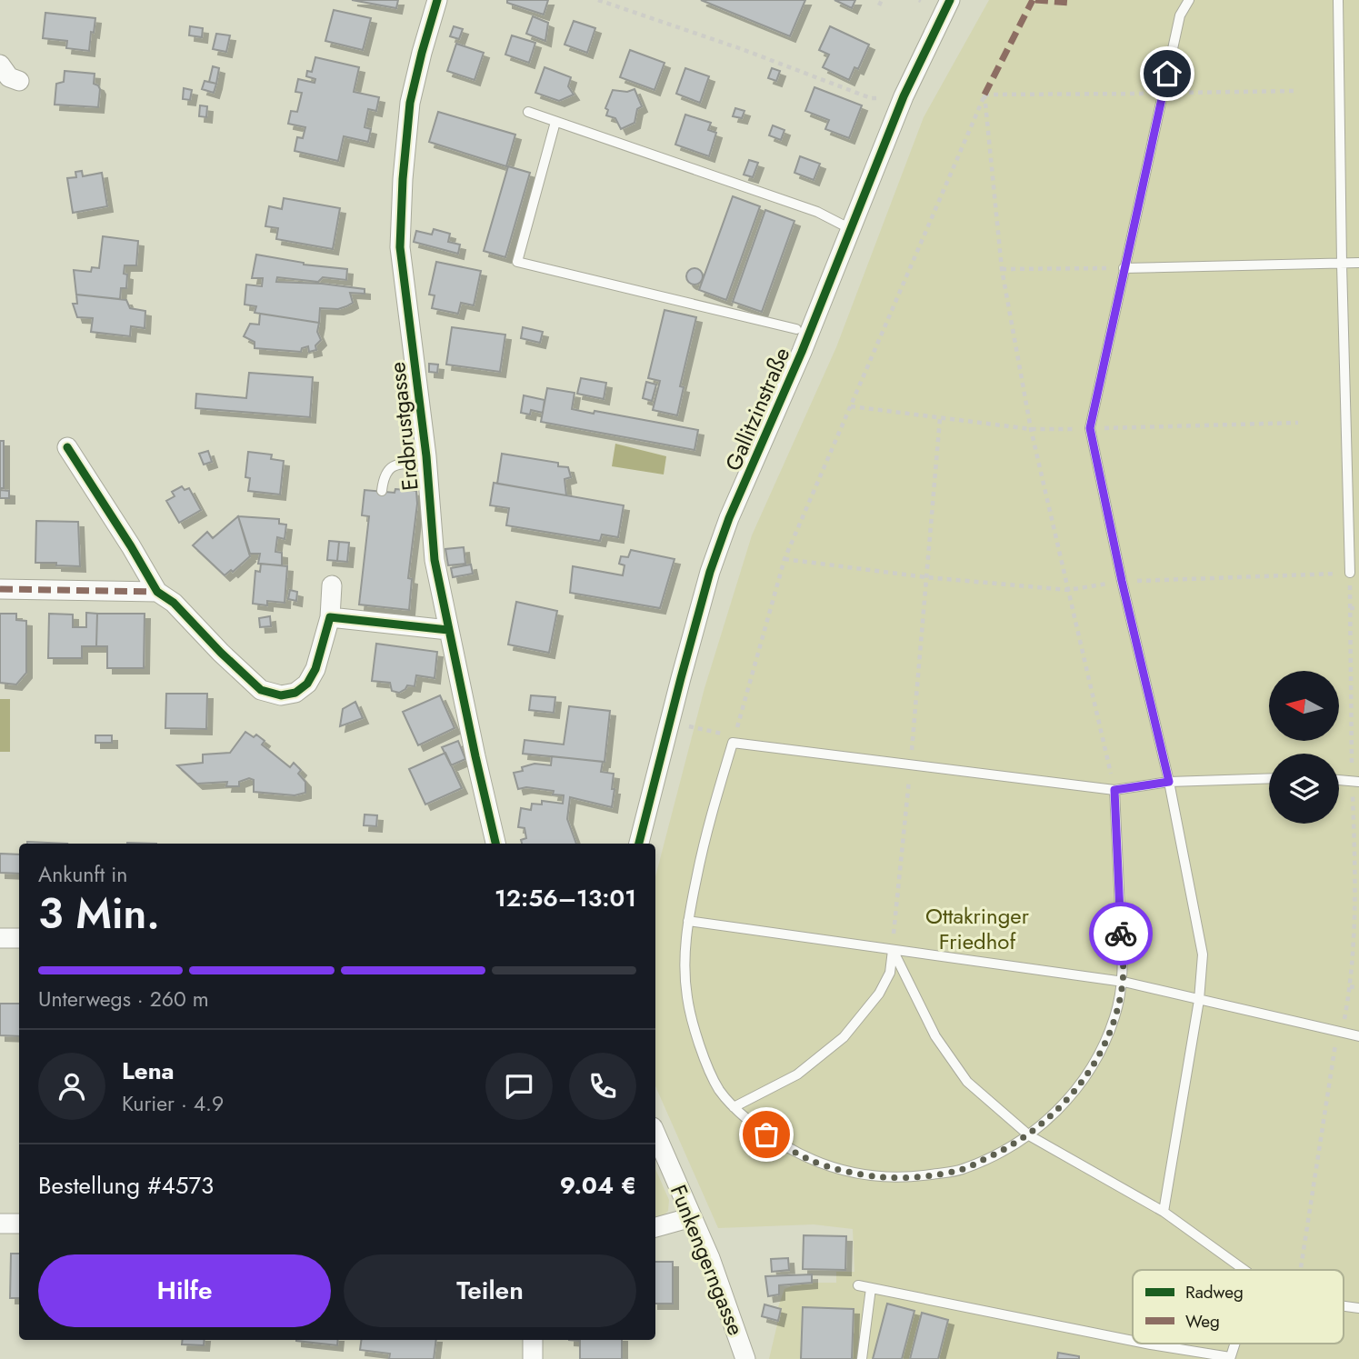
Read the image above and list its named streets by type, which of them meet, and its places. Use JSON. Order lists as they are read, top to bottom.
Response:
{
  "streets": {
    "street": ["Gallitzinstraße", "Erdbrustgasse", "Funkengerngasse"]
  },
  "parks": ["Ottakringer Friedhof"],
  "legend": ["Radweg", "Weg"],
  "north": "left",
  "page": {
    "heading": ["3 Min.", "Ankunft in", "12:56–13:01"],
    "panel": [
      "Lena",
      "Kurier · 4.9",
      "Bestellung #4573",
      "9.04 €"
    ],
    "bar": "Unterwegs · 260 m",
    "buttons": ["Hilfe", "Teilen"]
  }
}
